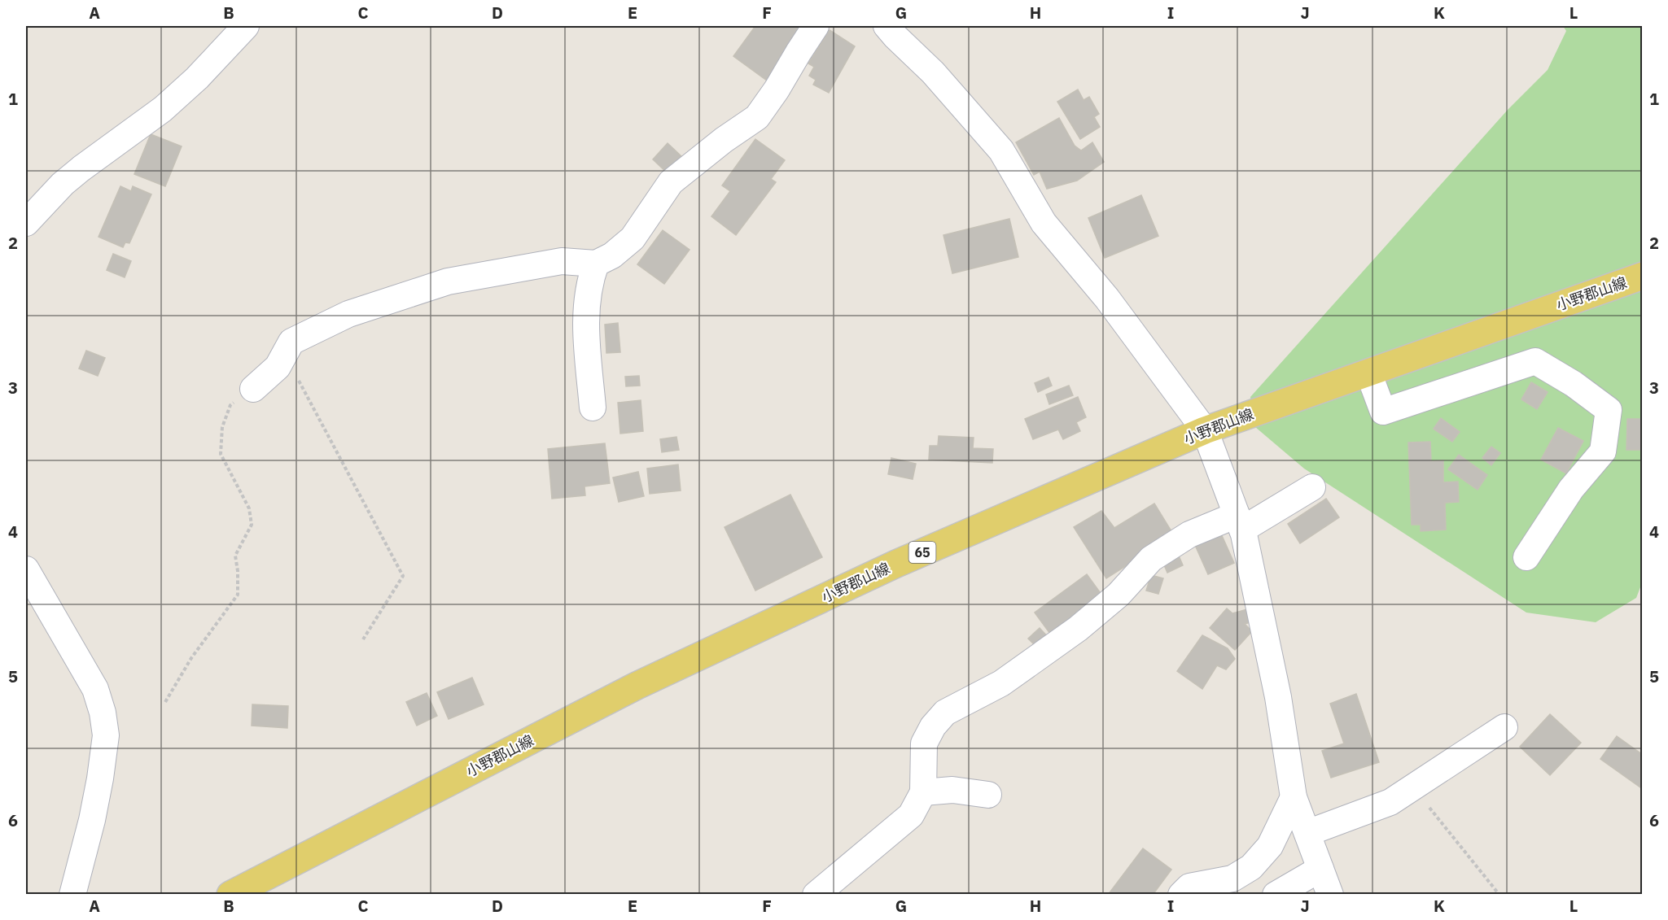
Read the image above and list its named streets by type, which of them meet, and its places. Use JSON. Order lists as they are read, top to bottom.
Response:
{
  "streets": {
    "main road": ["小野郡山線", "65"]
  },
  "grid": {
    "columns": [
      "A",
      "B",
      "C",
      "D",
      "E",
      "F",
      "G",
      "H",
      "I",
      "J",
      "K",
      "L"
    ],
    "rows": [
      "1",
      "2",
      "3",
      "4",
      "5",
      "6"
    ]
  }
}
